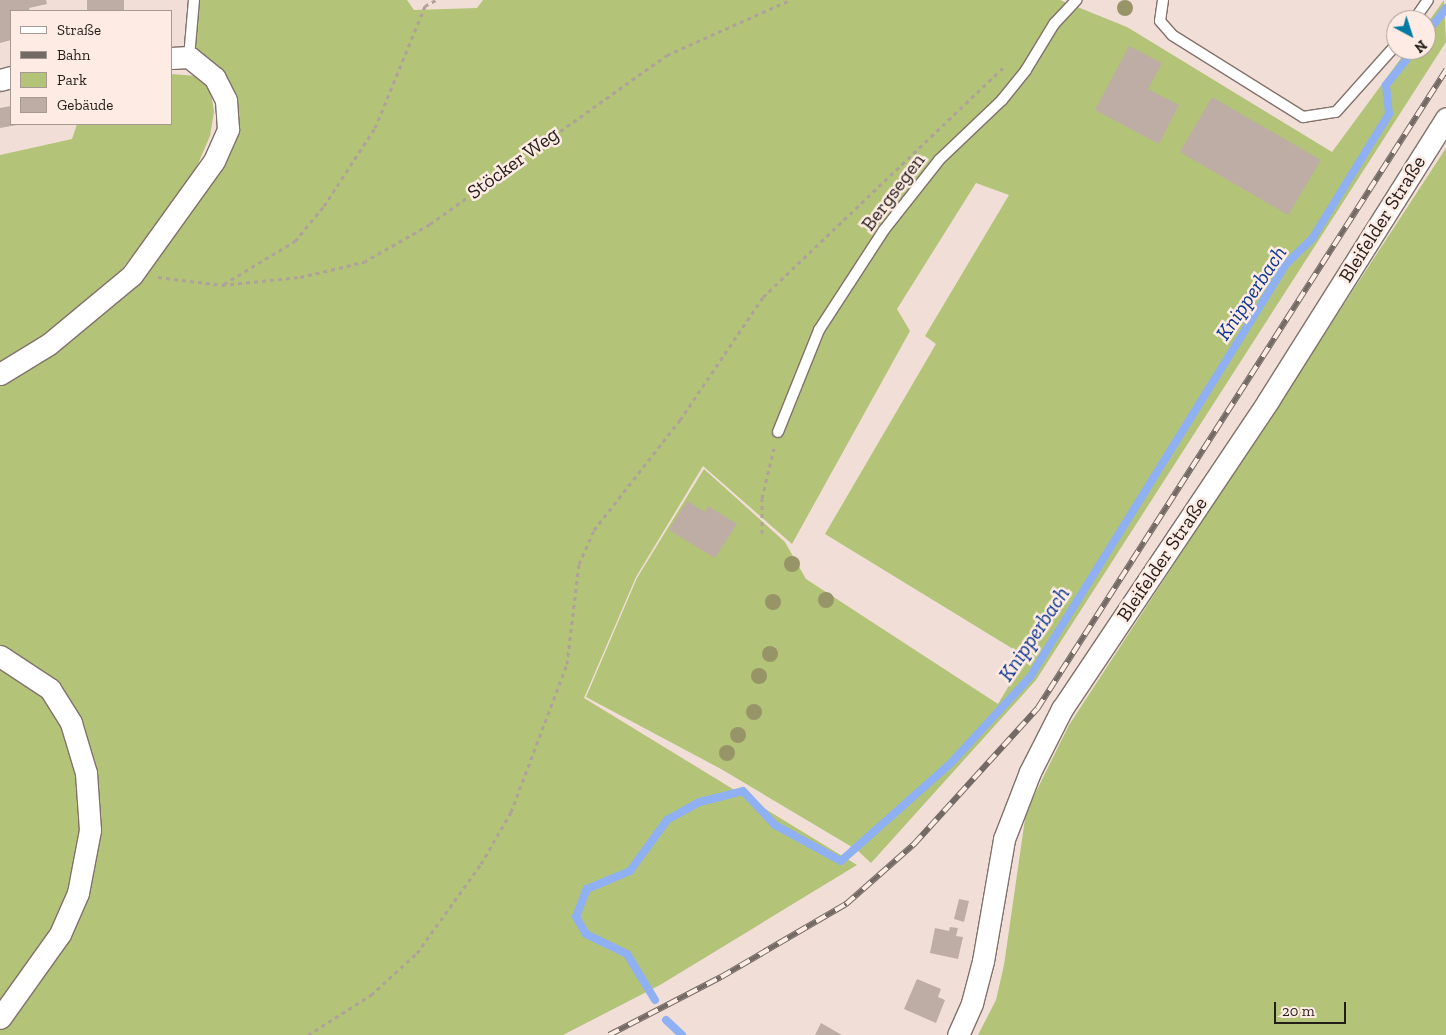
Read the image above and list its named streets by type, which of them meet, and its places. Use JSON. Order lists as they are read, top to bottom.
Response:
{
  "streets": {
    "street": ["Bleifelder Straße"],
    "lane": ["Bergsegen"],
    "path": ["Stöcker Weg"]
  },
  "water": ["Knipperbach"],
  "legend": [
    "Straße",
    "Bahn",
    "Park",
    "Gebäude"
  ],
  "scale_bar": "20 m",
  "north": "bottom right"
}
